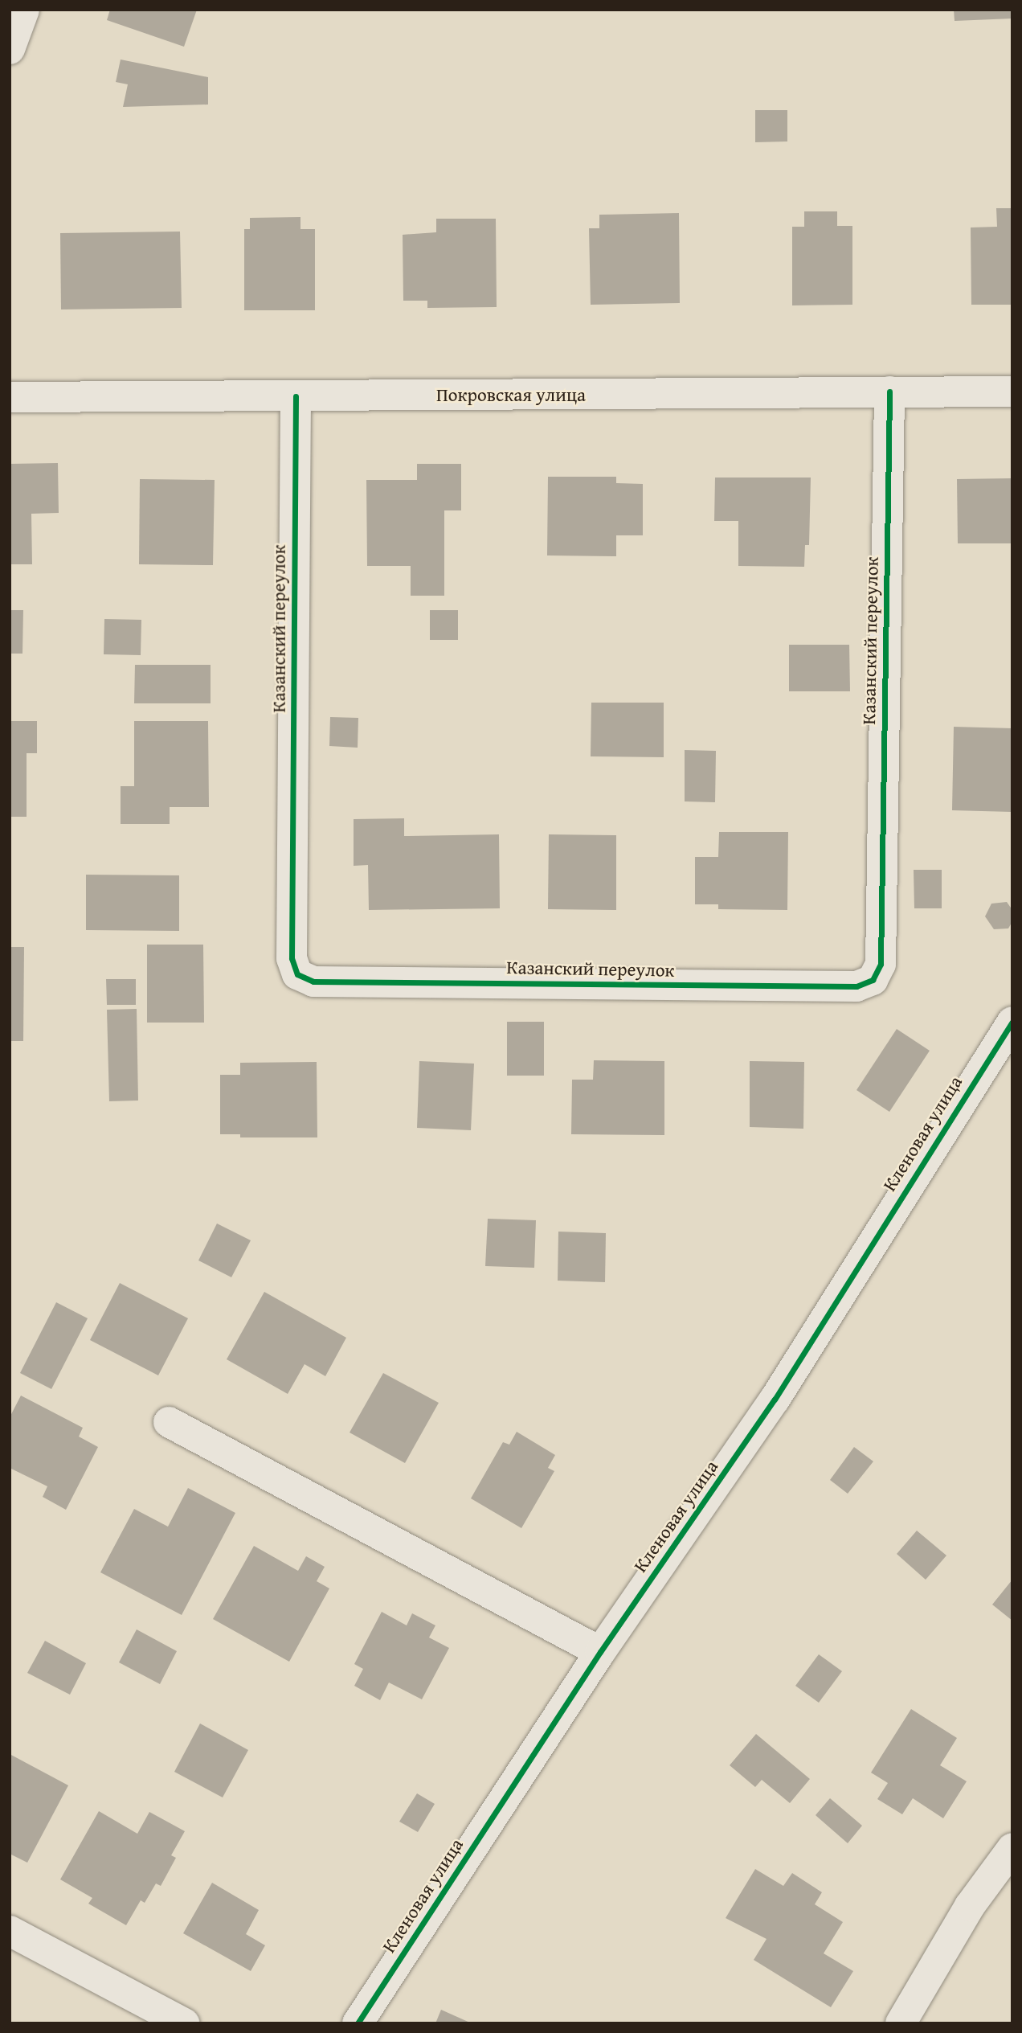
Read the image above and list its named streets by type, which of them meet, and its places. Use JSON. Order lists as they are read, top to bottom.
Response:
{
  "streets": {
    "street": ["Покровская улица", "Казанский переулок", "Кленовая улица"]
  },
  "crossings": [
    ["Покровская улица", "Казанский переулок"]
  ]
}
